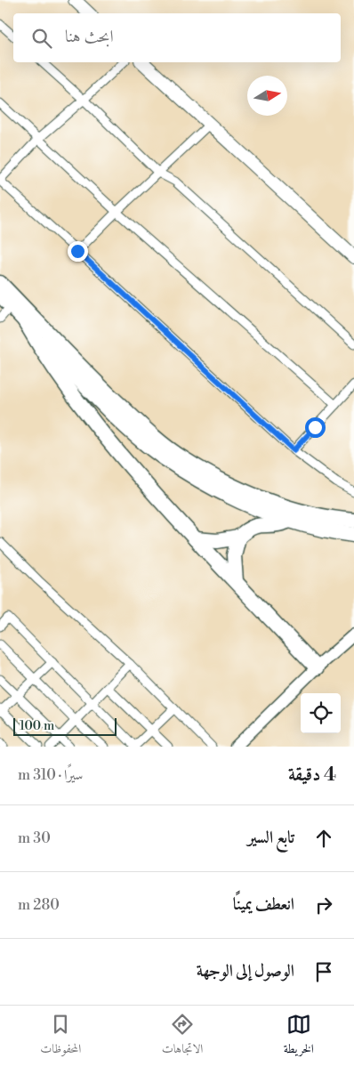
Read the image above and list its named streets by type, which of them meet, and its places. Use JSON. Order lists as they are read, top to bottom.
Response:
{
  "scale_bar": "100 m",
  "north": "right",
  "page": {
    "search": "ابحث هنا",
    "scale": "100 m",
    "heading": ["4 دقيقة", "سيرًا · 310 m"],
    "list": [
      ["تابع السير", "30 m"],
      ["انعطف يمينًا", "280 m"],
      "الوصول إلى الوجهة"
    ],
    "nav": ["الخريطة", "الاتجاهات", "المحفوظات"]
  }
}
